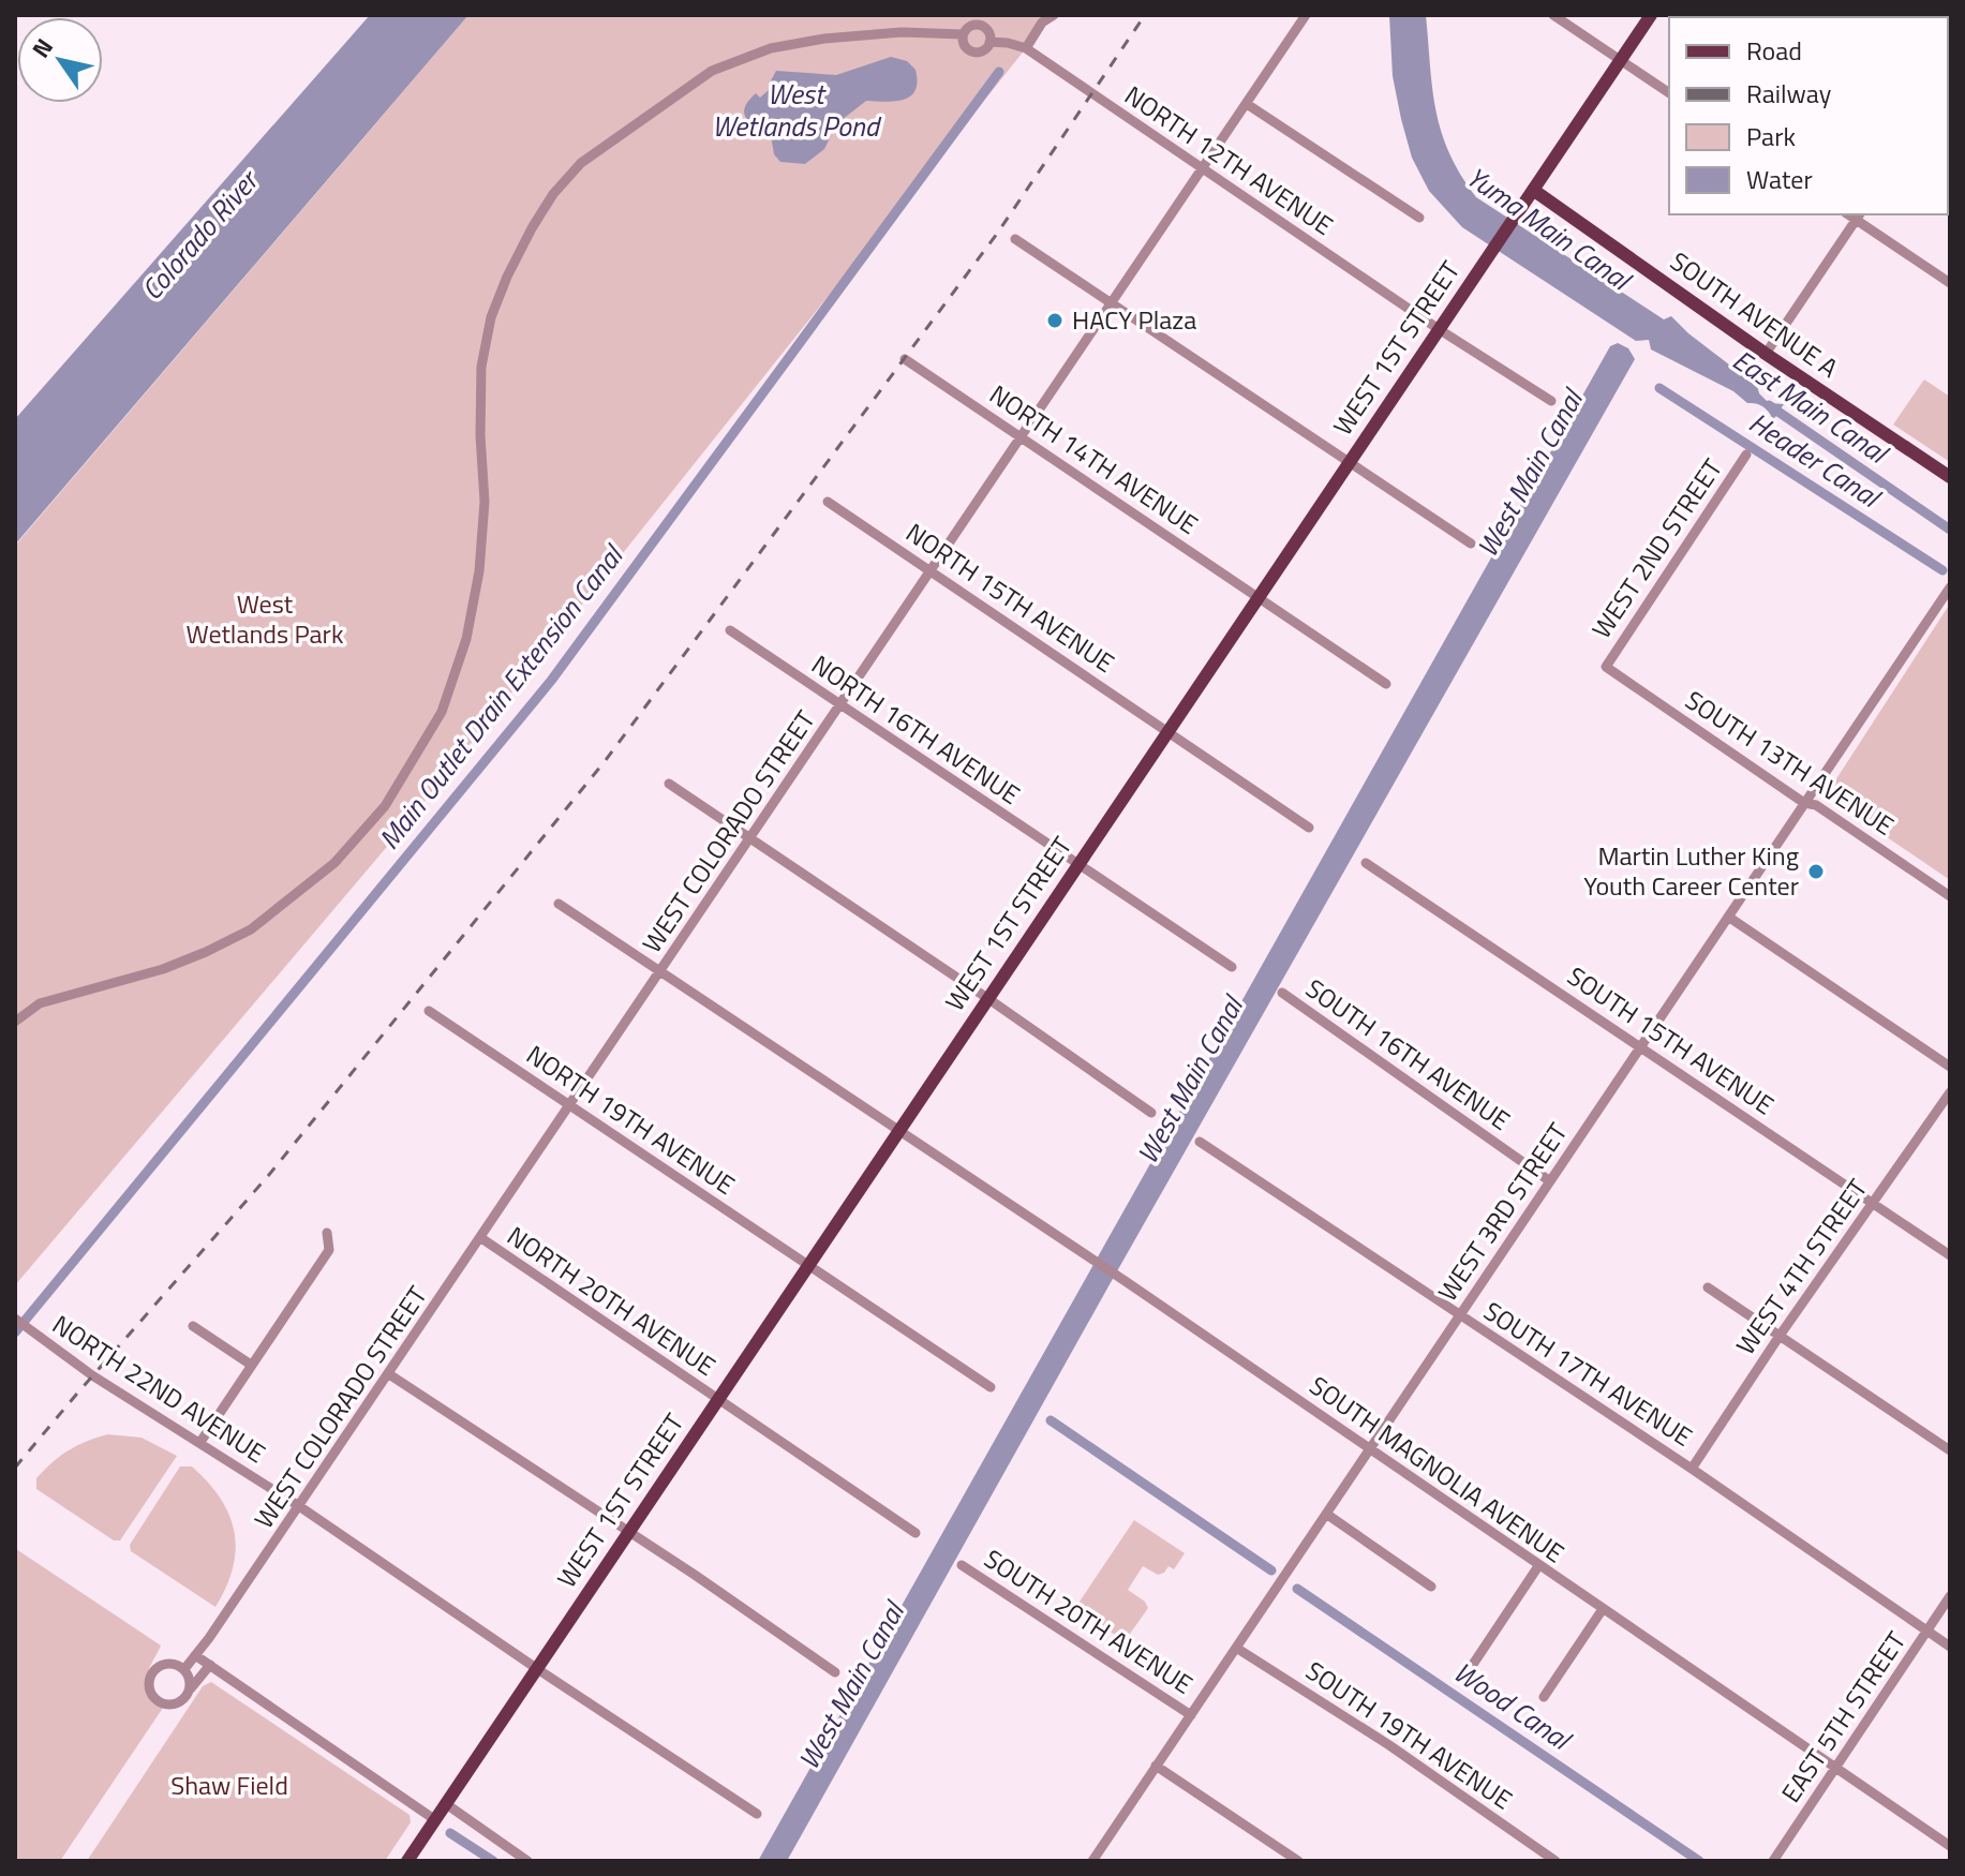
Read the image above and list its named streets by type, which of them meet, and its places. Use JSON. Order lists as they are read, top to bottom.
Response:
{
  "streets": {
    "main road": ["SOUTH AVENUE A", "WEST 1ST STREET"],
    "street": [
      "NORTH 12TH AVENUE",
      "NORTH 14TH AVENUE",
      "WEST 2ND STREET",
      "NORTH 15TH AVENUE",
      "NORTH 16TH AVENUE",
      "SOUTH 13TH AVENUE",
      "WEST COLORADO STREET",
      "SOUTH 15TH AVENUE",
      "SOUTH 16TH AVENUE",
      "NORTH 19TH AVENUE",
      "WEST 3RD STREET",
      "WEST 4TH STREET",
      "NORTH 20TH AVENUE",
      "SOUTH 17TH AVENUE",
      "NORTH 22ND AVENUE",
      "SOUTH MAGNOLIA AVENUE",
      "SOUTH 20TH AVENUE",
      "EAST 5TH STREET",
      "SOUTH 19TH AVENUE"
    ]
  },
  "crossings": [
    ["NORTH 12TH AVENUE", "WEST 1ST STREET"],
    ["NORTH 12TH AVENUE", "WEST COLORADO STREET"],
    ["SOUTH AVENUE A", "WEST 1ST STREET"],
    ["WEST 1ST STREET", "NORTH 14TH AVENUE"],
    ["WEST 1ST STREET", "NORTH 15TH AVENUE"],
    ["WEST 1ST STREET", "NORTH 16TH AVENUE"],
    ["WEST 1ST STREET", "NORTH 19TH AVENUE"],
    ["WEST 1ST STREET", "NORTH 20TH AVENUE"],
    ["WEST 1ST STREET", "NORTH 22ND AVENUE"],
    ["WEST 1ST STREET", "SOUTH MAGNOLIA AVENUE"],
    ["NORTH 14TH AVENUE", "WEST COLORADO STREET"],
    ["WEST 2ND STREET", "SOUTH 13TH AVENUE"],
    ["NORTH 15TH AVENUE", "WEST COLORADO STREET"],
    ["NORTH 16TH AVENUE", "WEST COLORADO STREET"],
    ["SOUTH 13TH AVENUE", "WEST 3RD STREET"],
    ["WEST COLORADO STREET", "NORTH 19TH AVENUE"],
    ["WEST COLORADO STREET", "NORTH 20TH AVENUE"],
    ["WEST COLORADO STREET", "NORTH 22ND AVENUE"],
    ["WEST COLORADO STREET", "SOUTH MAGNOLIA AVENUE"],
    ["SOUTH 15TH AVENUE", "WEST 3RD STREET"],
    ["SOUTH 15TH AVENUE", "WEST 4TH STREET"],
    ["SOUTH 16TH AVENUE", "WEST 3RD STREET"],
    ["WEST 3RD STREET", "SOUTH 17TH AVENUE"],
    ["WEST 3RD STREET", "SOUTH MAGNOLIA AVENUE"],
    ["WEST 3RD STREET", "SOUTH 20TH AVENUE"],
    ["WEST 3RD STREET", "SOUTH 19TH AVENUE"],
    ["WEST 4TH STREET", "SOUTH 17TH AVENUE"],
    ["SOUTH 17TH AVENUE", "EAST 5TH STREET"],
    ["SOUTH MAGNOLIA AVENUE", "EAST 5TH STREET"]
  ],
  "water": [
    "West Wetlands Pond",
    "Yuma Main Canal",
    "Colorado River",
    "East Main Canal",
    "Header Canal",
    "West Main Canal",
    "Main Outlet Drain Extension Canal",
    "Wood Canal"
  ],
  "parks": ["West Wetlands Park", "Shaw Field"],
  "places": ["HACY Plaza", "Martin Luther King Youth Career Center"],
  "legend": [
    "Road",
    "Railway",
    "Park",
    "Water"
  ],
  "north": "top left"
}
